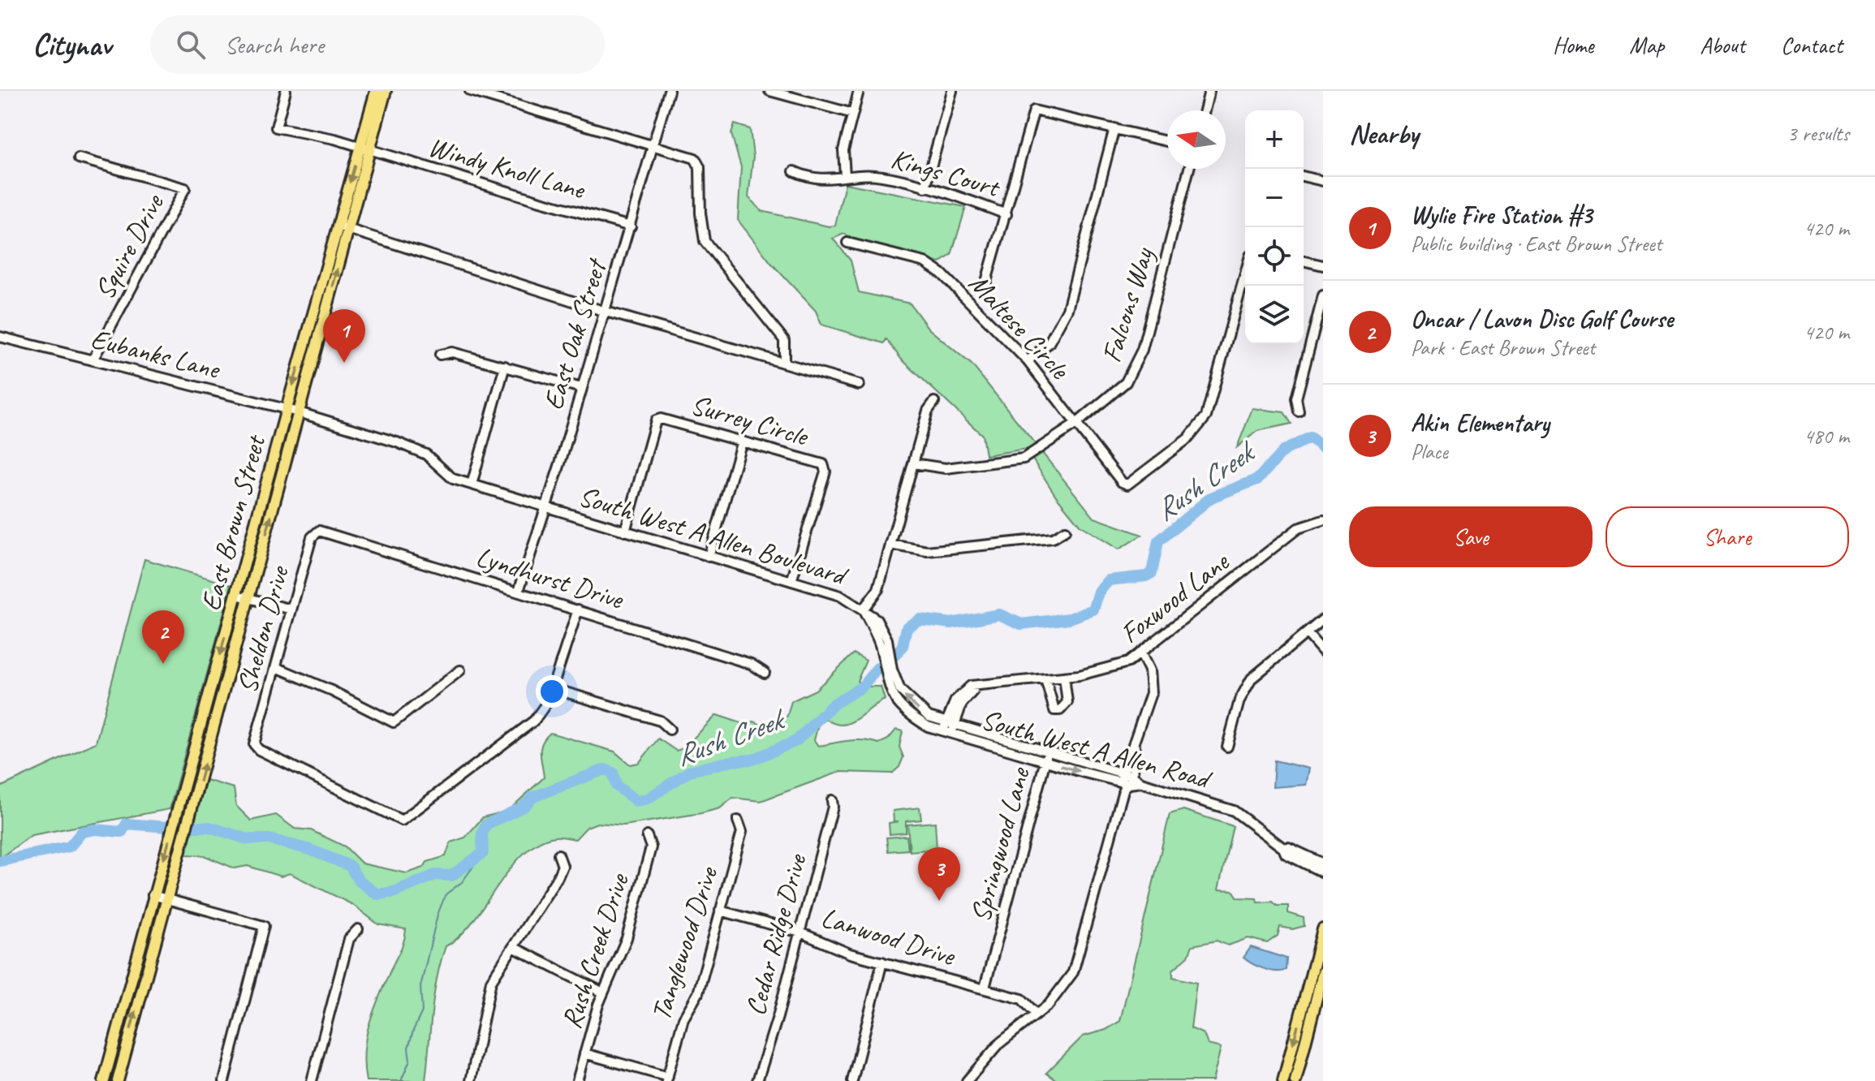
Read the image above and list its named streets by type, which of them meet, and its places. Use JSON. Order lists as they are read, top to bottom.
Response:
{
  "streets": {
    "main road": ["East Brown Street"],
    "street": [
      "Windy Knoll Lane",
      "Kings Court",
      "Squire Drive",
      "Falcons Way",
      "Maltese Circle",
      "East Oak Street",
      "Eubanks Lane",
      "Surrey Circle",
      "South West A Allen Boulevard",
      "Lyndhurst Drive",
      "Foxwood Lane",
      "Sheldon Drive",
      "South West A Allen Road",
      "Springwood Lane",
      "Cedar Ridge Drive",
      "Lanwood Drive",
      "Tanglewood Drive",
      "Rush Creek Drive"
    ]
  },
  "crossings": [
    ["Windy Knoll Lane", "East Oak Street"],
    ["Windy Knoll Lane", "East Brown Street"],
    ["Squire Drive", "Eubanks Lane"],
    ["Falcons Way", "Maltese Circle"],
    ["East Oak Street", "South West A Allen Boulevard"],
    ["East Oak Street", "Lyndhurst Drive"],
    ["Eubanks Lane", "East Brown Street"],
    ["Eubanks Lane", "South West A Allen Boulevard"],
    ["Surrey Circle", "South West A Allen Boulevard"],
    ["South West A Allen Boulevard", "Foxwood Lane"],
    ["South West A Allen Boulevard", "South West A Allen Road"],
    ["South West A Allen Boulevard", "Springwood Lane"],
    ["Lyndhurst Drive", "Sheldon Drive"],
    ["Foxwood Lane", "South West A Allen Road"],
    ["South West A Allen Road", "Springwood Lane"],
    ["Springwood Lane", "Lanwood Drive"],
    ["Cedar Ridge Drive", "Lanwood Drive"],
    ["Lanwood Drive", "Tanglewood Drive"]
  ],
  "water": ["Rush Creek"],
  "north": "left",
  "page": {
    "header": "Citynav",
    "search": "Search here",
    "nav": [
      "Home",
      "Map",
      "About",
      "Contact"
    ],
    "heading": ["Nearby", "3 results"],
    "map_buttons": ["+", "−"],
    "list": [
      {
        "mark": "1",
        "name": "Wylie Fire Station #3",
        "note": "Public building · East Brown Street",
        "value": "420 m"
      },
      {
        "mark": "2",
        "name": "Oncar / Lavon Disc Golf Course",
        "note": "Park · East Brown Street",
        "value": "420 m"
      },
      {
        "mark": "3",
        "name": "Akin Elementary",
        "note": "Place",
        "value": "480 m"
      }
    ],
    "pins": ["1", "2", "3"],
    "buttons": ["Save", "Share"]
  }
}
